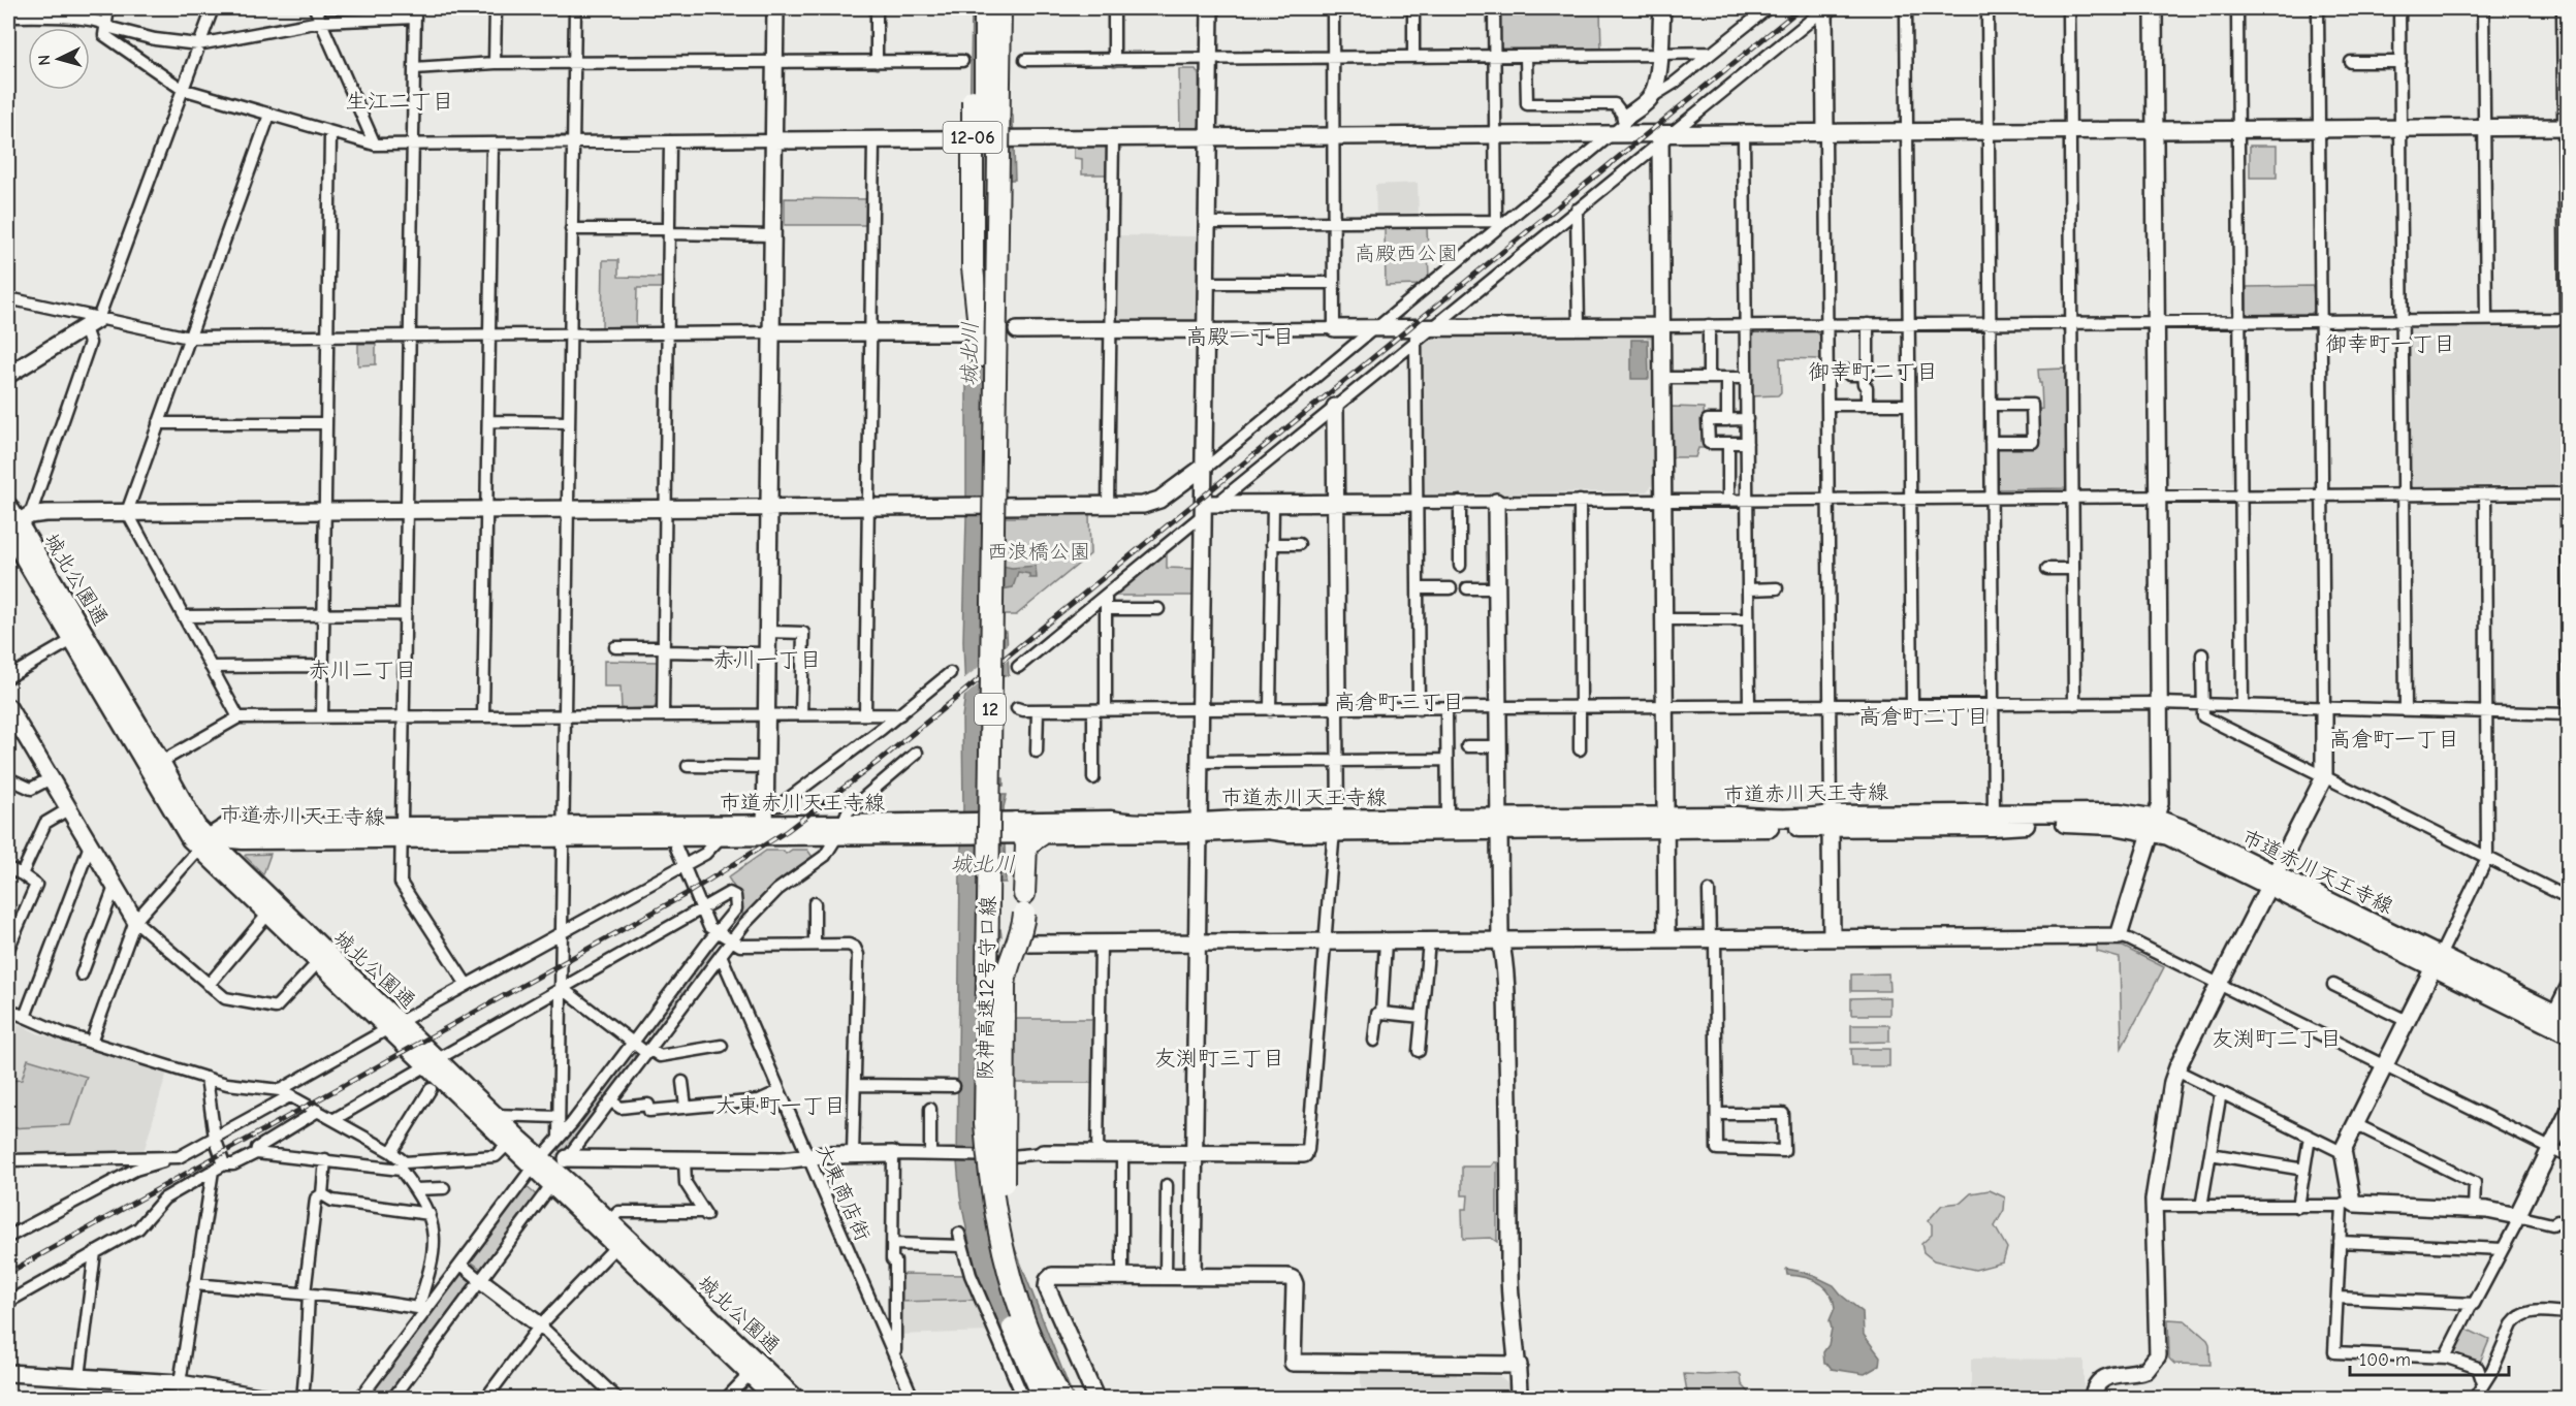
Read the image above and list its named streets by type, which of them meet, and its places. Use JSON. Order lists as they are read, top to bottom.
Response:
{
  "streets": {
    "highway": ["12-06", "12", "阪神高速12号守口線"],
    "main road": ["城北公園通", "市道赤川天王寺線"],
    "street": ["大東商店街"]
  },
  "crossings": [
    ["12-06", "阪神高速12号守口線"],
    ["城北公園通", "市道赤川天王寺線"]
  ],
  "districts": [
    "生江二丁目",
    "高殿一丁目",
    "御幸町一丁目",
    "御幸町二丁目",
    "赤川一丁目",
    "赤川二丁目",
    "高倉町三丁目",
    "高倉町二丁目",
    "高倉町一丁目",
    "友渕町二丁目",
    "友渕町三丁目",
    "大東町一丁目"
  ],
  "water": ["城北川"],
  "parks": ["高殿西公園", "西浪橋公園"],
  "scale_bar": "100 m",
  "north": "left"
}
